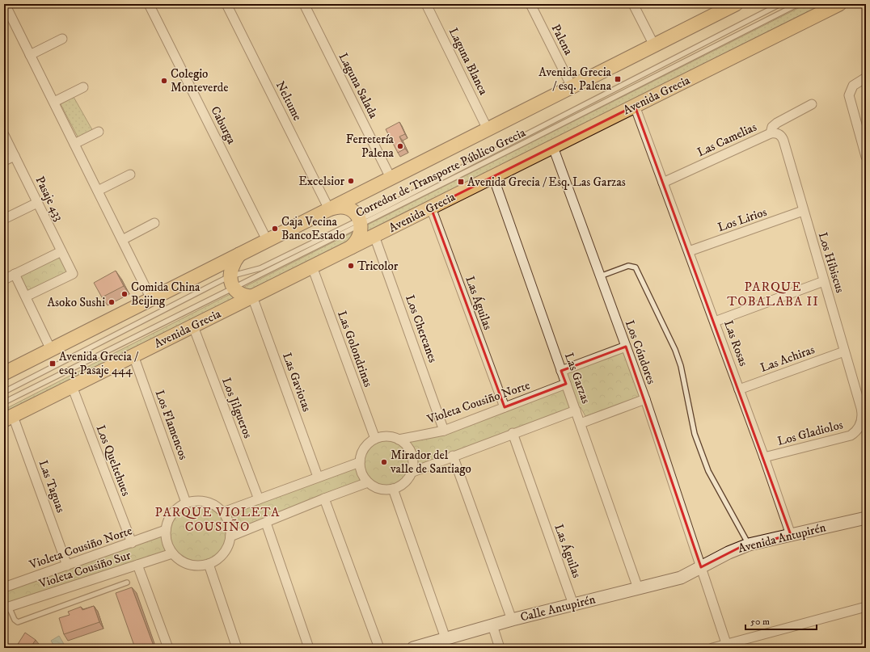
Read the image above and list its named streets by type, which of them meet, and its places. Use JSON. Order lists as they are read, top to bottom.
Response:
{
  "streets": {
    "main road": ["Avenida Grecia"],
    "street": [
      "Palena",
      "Laguna Blanca",
      "Laguna Salada",
      "Neltume",
      "Caburga",
      "Las Camelias",
      "Pasaje 433",
      "Los Lirios",
      "Los Hibiscus",
      "Las Águilas",
      "Los Chercanes",
      "Las Rosas",
      "Las Golondrinas",
      "Los Cóndores",
      "Las Achiras",
      "Las Garzas",
      "Las Gaviotas",
      "Violeta Cousiño Norte",
      "Los Jilgueros",
      "Los Flamencos",
      "Los Gladiolos",
      "Los Queltehues",
      "Las Taguas",
      "Avenida Antupirén",
      "Violeta Cousiño Sur",
      "Calle Antupirén"
    ],
    "lane": ["Corredor de Transporte Público Grecia"]
  },
  "crossings": [
    ["Avenida Grecia", "Las Águilas"],
    ["Avenida Grecia", "Los Chercanes"],
    ["Avenida Grecia", "Las Rosas"],
    ["Avenida Grecia", "Las Golondrinas"],
    ["Avenida Grecia", "Los Cóndores"],
    ["Avenida Grecia", "Las Garzas"],
    ["Avenida Grecia", "Las Gaviotas"],
    ["Avenida Grecia", "Los Jilgueros"],
    ["Avenida Grecia", "Los Flamencos"],
    ["Avenida Grecia", "Los Queltehues"],
    ["Avenida Grecia", "Las Taguas"],
    ["Las Camelias", "Los Hibiscus"],
    ["Las Camelias", "Las Rosas"],
    ["Los Lirios", "Los Hibiscus"],
    ["Los Lirios", "Las Rosas"],
    ["Los Hibiscus", "Las Achiras"],
    ["Los Hibiscus", "Los Gladiolos"],
    ["Las Águilas", "Violeta Cousiño Norte"],
    ["Las Águilas", "Calle Antupirén"],
    ["Los Chercanes", "Violeta Cousiño Norte"],
    ["Las Rosas", "Las Achiras"],
    ["Las Rosas", "Los Gladiolos"],
    ["Las Rosas", "Avenida Antupirén"],
    ["Las Golondrinas", "Violeta Cousiño Norte"],
    ["Los Cóndores", "Avenida Antupirén"],
    ["Los Cóndores", "Calle Antupirén"],
    ["Las Garzas", "Violeta Cousiño Norte"],
    ["Las Garzas", "Calle Antupirén"],
    ["Violeta Cousiño Norte", "Los Flamencos"],
    ["Violeta Cousiño Norte", "Los Queltehues"],
    ["Violeta Cousiño Norte", "Las Taguas"],
    ["Violeta Cousiño Norte", "Violeta Cousiño Sur"],
    ["Los Flamencos", "Violeta Cousiño Sur"],
    ["Avenida Antupirén", "Calle Antupirén"]
  ],
  "districts": ["PARQUE TOBALABA II", "PARQUE VIOLETA COUSIÑO"],
  "places": {
    "transit": ["Avenida Grecia / esq. Palena", "Avenida Grecia / Esq. Las Garzas", "Avenida Grecia / esq. Pasaje 444"],
    "other": [
      "Colegio Monteverde",
      "Ferretería Palena",
      "Excelsior",
      "Caja Vecina BancoEstado",
      "Tricolor",
      "Comida China Beijing",
      "Asoko Sushi",
      "Mirador del valle de Santiago"
    ]
  },
  "scale_bar": "50 m"
}
